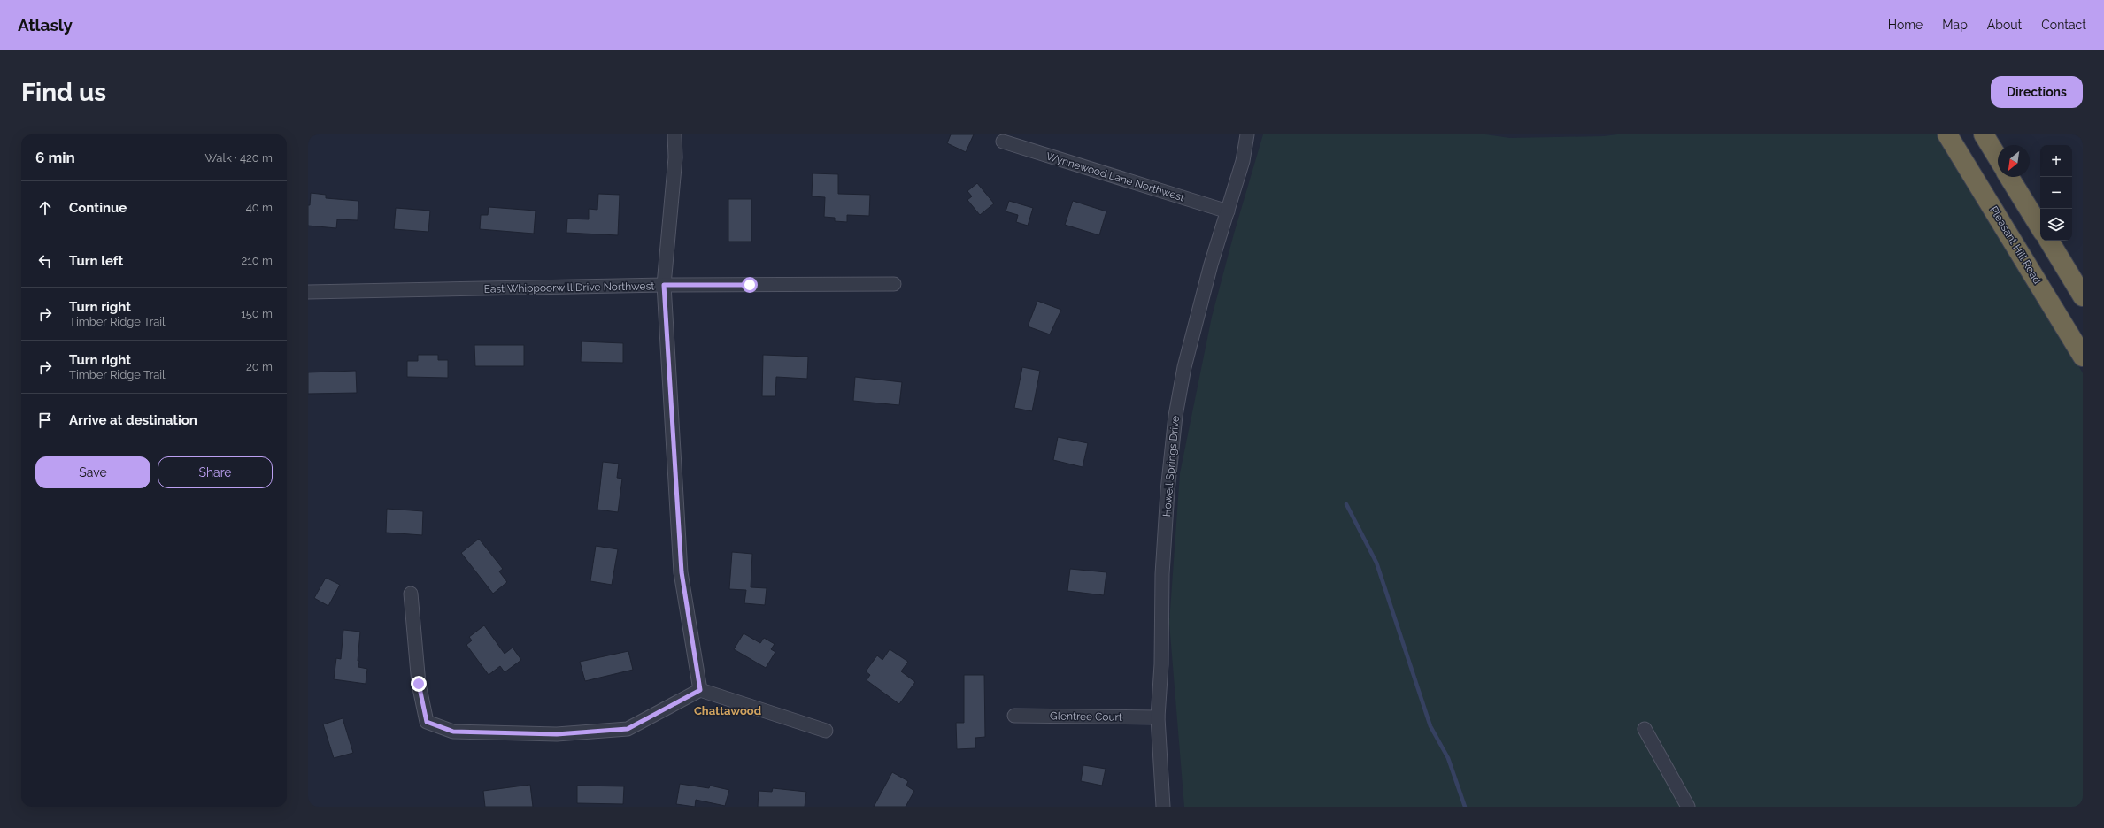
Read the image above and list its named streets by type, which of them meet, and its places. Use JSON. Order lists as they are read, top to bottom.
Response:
{
  "streets": {
    "highway": ["Pleasant Hill Road"],
    "street": [
      "Wynnewood Lane Northwest",
      "East Whippoorwill Drive Northwest",
      "Howell Springs Drive",
      "Glentree Court"
    ]
  },
  "crossings": [
    ["Wynnewood Lane Northwest", "Howell Springs Drive"],
    ["Howell Springs Drive", "Glentree Court"]
  ],
  "districts": ["Chattawood"],
  "north": "bottom left",
  "page": {
    "header": "Atlasly",
    "nav": [
      "Home",
      "Map",
      "About",
      "Contact"
    ],
    "buttons": [
      "Directions",
      ["Save", "Share"]
    ],
    "title": "Find us",
    "heading": ["6 min", "Walk · 420 m"],
    "map_buttons": ["+", "−"],
    "list": [
      ["Continue", "40 m"],
      ["Turn left", "210 m"],
      ["Turn right", "Timber Ridge Trail", "150 m"],
      ["Turn right", "Timber Ridge Trail", "20 m"],
      "Arrive at destination"
    ]
  }
}
